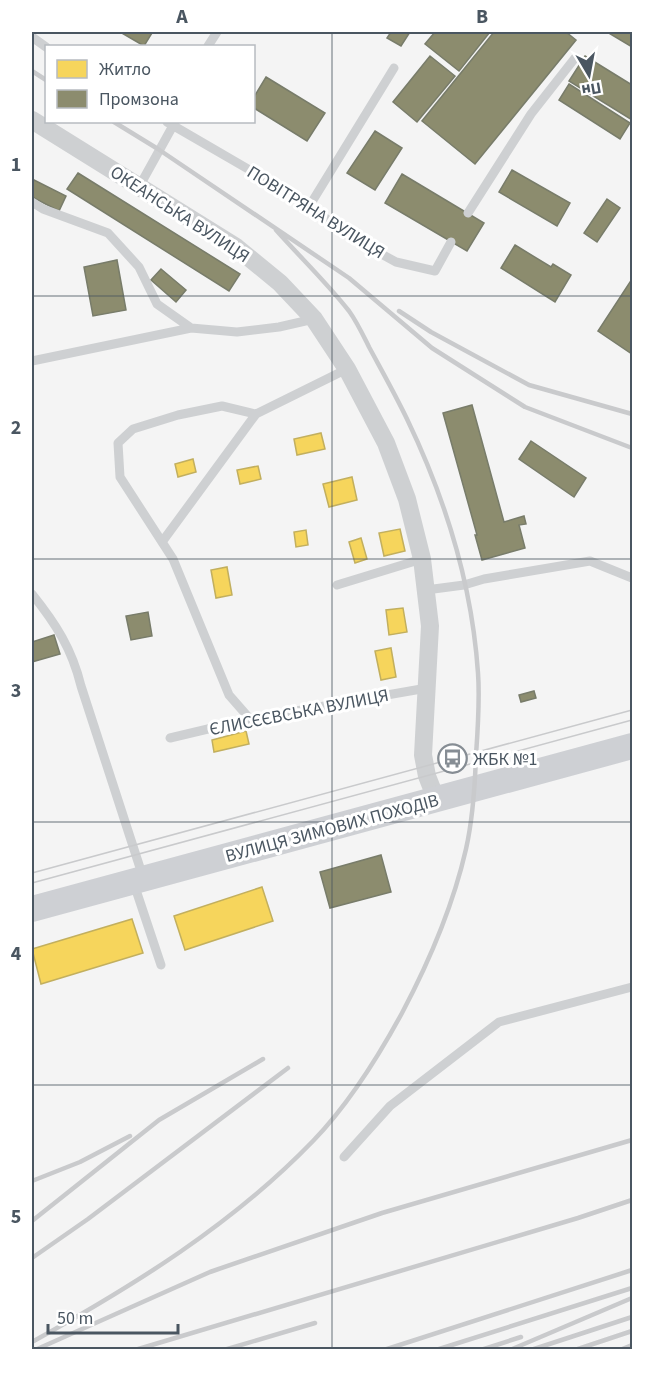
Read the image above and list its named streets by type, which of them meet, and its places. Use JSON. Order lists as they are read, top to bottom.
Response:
{
  "streets": {
    "main road": ["ВУЛИЦЯ ЗИМОВИХ ПОХОДІВ"],
    "street": ["ОКЕАНСЬКА ВУЛИЦЯ"],
    "lane": ["ПОВІТРЯНА ВУЛИЦЯ", "ЄЛИСЄЄВСЬКА ВУЛИЦЯ"]
  },
  "crossings": [
    ["ПОВІТРЯНА ВУЛИЦЯ", "ОКЕАНСЬКА ВУЛИЦЯ"],
    ["ОКЕАНСЬКА ВУЛИЦЯ", "ЄЛИСЄЄВСЬКА ВУЛИЦЯ"],
    ["ОКЕАНСЬКА ВУЛИЦЯ", "ВУЛИЦЯ ЗИМОВИХ ПОХОДІВ"]
  ],
  "places": {
    "bus stop": ["ЖБК №1"]
  },
  "legend": ["Житло", "Промзона"],
  "scale_bar": "50 m",
  "north": "bottom",
  "grid": {
    "columns": ["A", "B"],
    "rows": [
      "1",
      "2",
      "3",
      "4",
      "5"
    ]
  }
}
